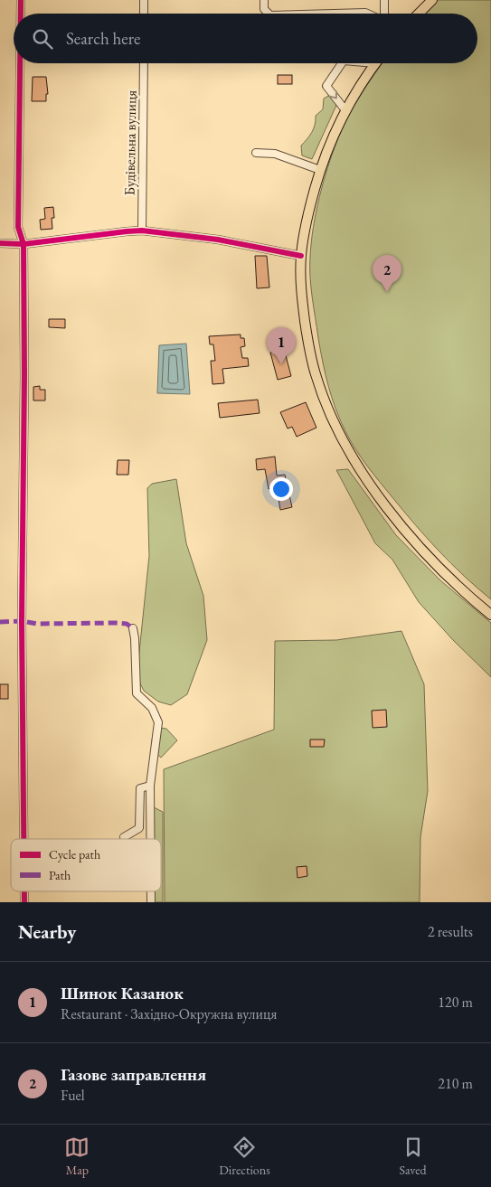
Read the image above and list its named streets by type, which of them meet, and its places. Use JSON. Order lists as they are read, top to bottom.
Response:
{
  "streets": {
    "street": ["Будівельна вулиця"]
  },
  "legend": ["Cycle path", "Path"],
  "page": {
    "search": "Search here",
    "pins": ["2", "1"],
    "heading": ["Nearby", "2 results"],
    "list": [
      {
        "mark": "1",
        "name": "Шинок Казанок",
        "note": "Restaurant · Західно-Окружна вулиця",
        "value": "120 m"
      },
      {
        "mark": "2",
        "name": "Газове заправлення",
        "note": "Fuel",
        "value": "210 m"
      }
    ],
    "nav": ["Map", "Directions", "Saved"]
  }
}
